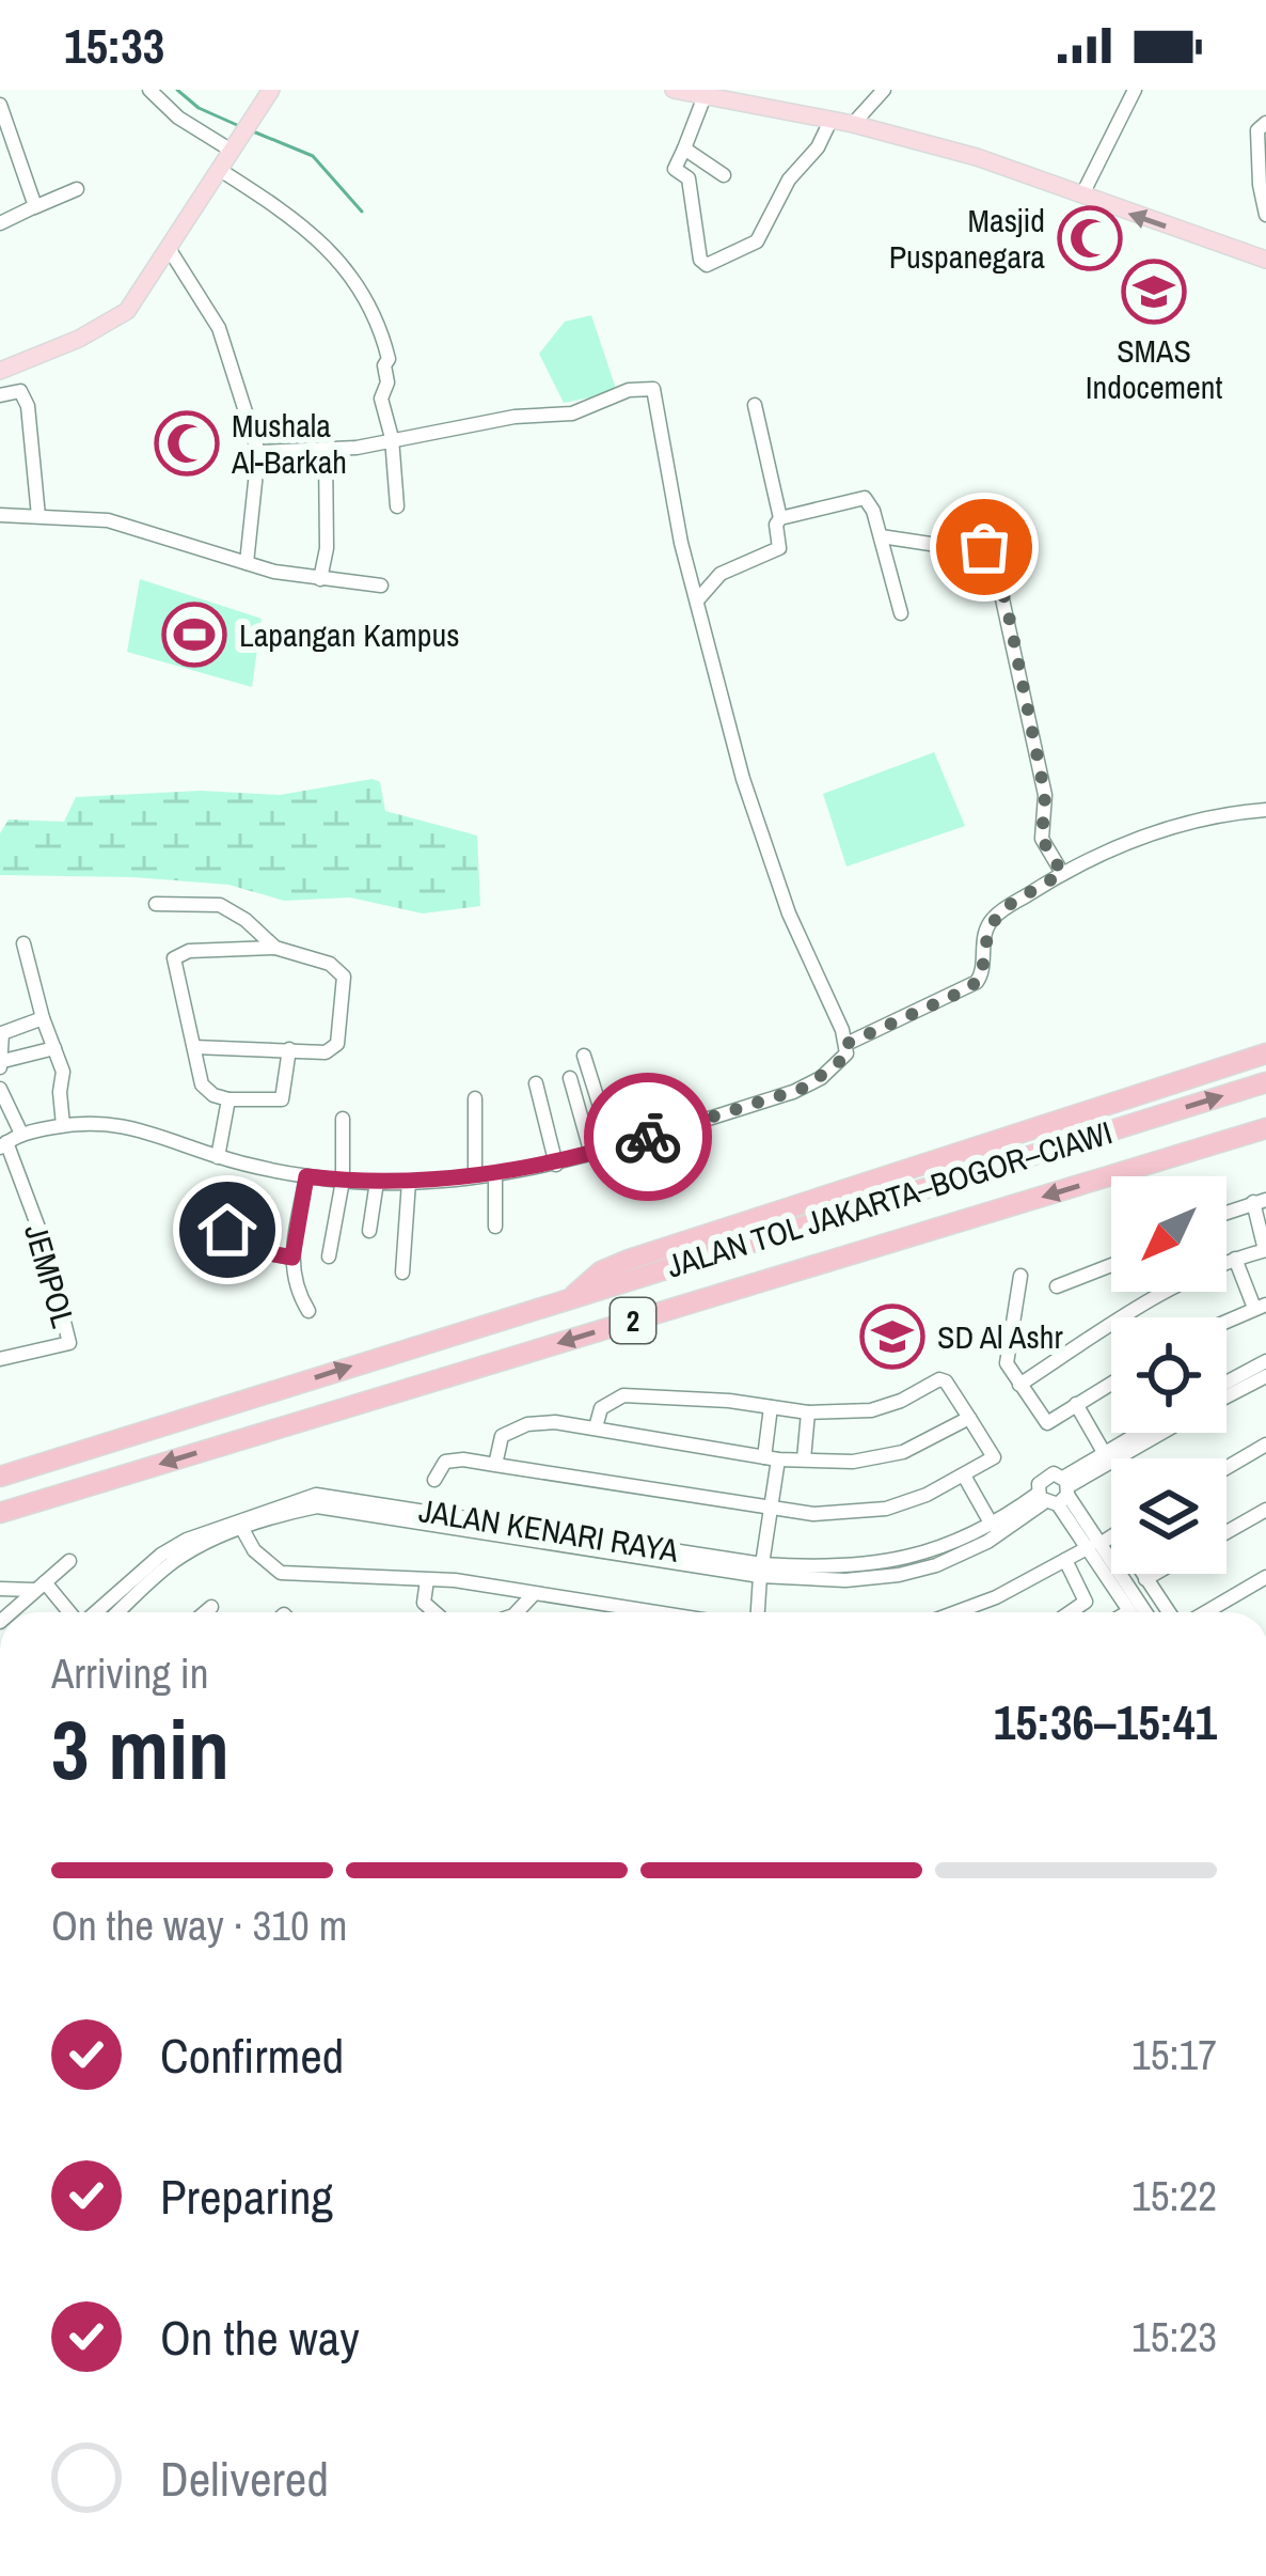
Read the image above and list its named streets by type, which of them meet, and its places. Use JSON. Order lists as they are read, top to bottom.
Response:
{
  "streets": {
    "highway": ["JALAN TOL JAKARTA–BOGOR–CIAWI", "2"],
    "street": ["JEMPOL", "JALAN KENARI RAYA"]
  },
  "places": {
    "mosque": ["Masjid Puspanegara", "Mushala Al-Barkah"],
    "school or university": ["SMAS Indocement", "SD Al Ashr"],
    "sports": ["Lapangan Kampus"]
  },
  "north": "bottom left",
  "page": {
    "status": "15:33",
    "heading": ["3 min", "Arriving in", "15:36–15:41"],
    "bar": "On the way · 310 m",
    "list": [
      ["Confirmed", "15:17"],
      ["Preparing", "15:22"],
      ["On the way", "15:23"],
      "Delivered"
    ]
  }
}
